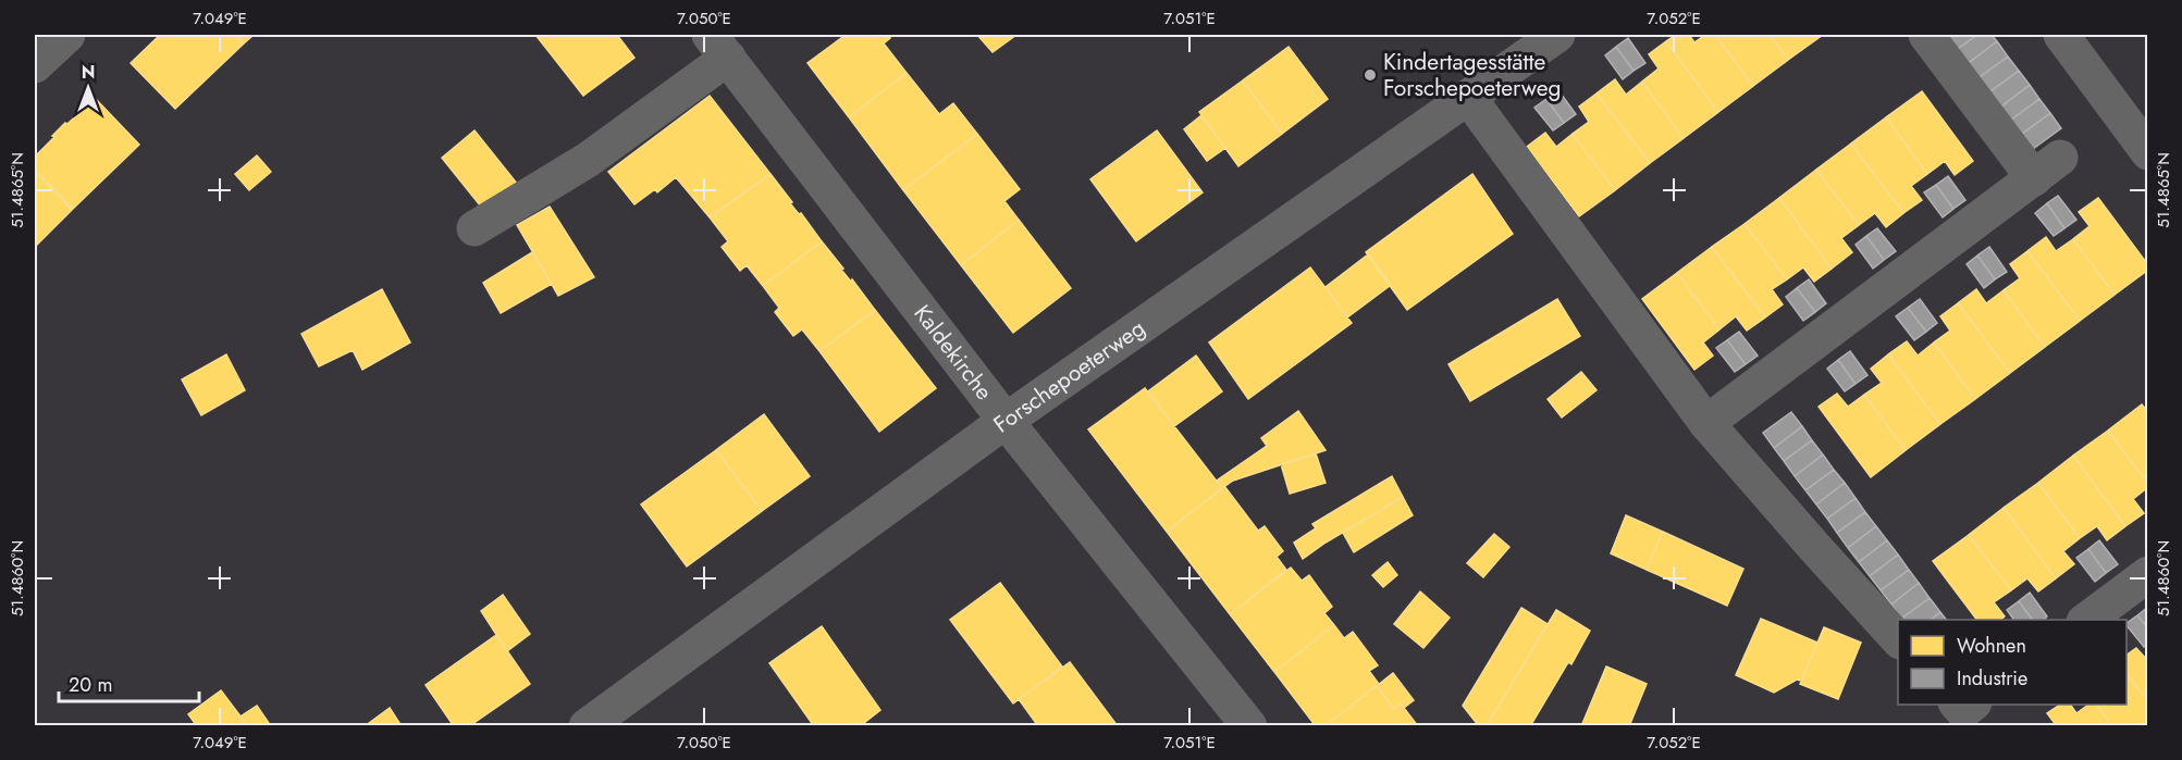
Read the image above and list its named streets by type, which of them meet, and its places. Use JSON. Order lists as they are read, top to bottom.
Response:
{
  "streets": {
    "street": ["Kaldekirche", "Forschepoeterweg"]
  },
  "crossings": [
    ["Kaldekirche", "Forschepoeterweg"]
  ],
  "places": ["Kindertagesstätte Forschepoeterweg"],
  "legend": ["Wohnen", "Industrie"],
  "scale_bar": "20 m",
  "north": "top",
  "coordinates": [
    "7.049°E",
    "7.050°E",
    "7.051°E",
    "7.052°E",
    "51.4865°N",
    "51.4860°N"
  ]
}
